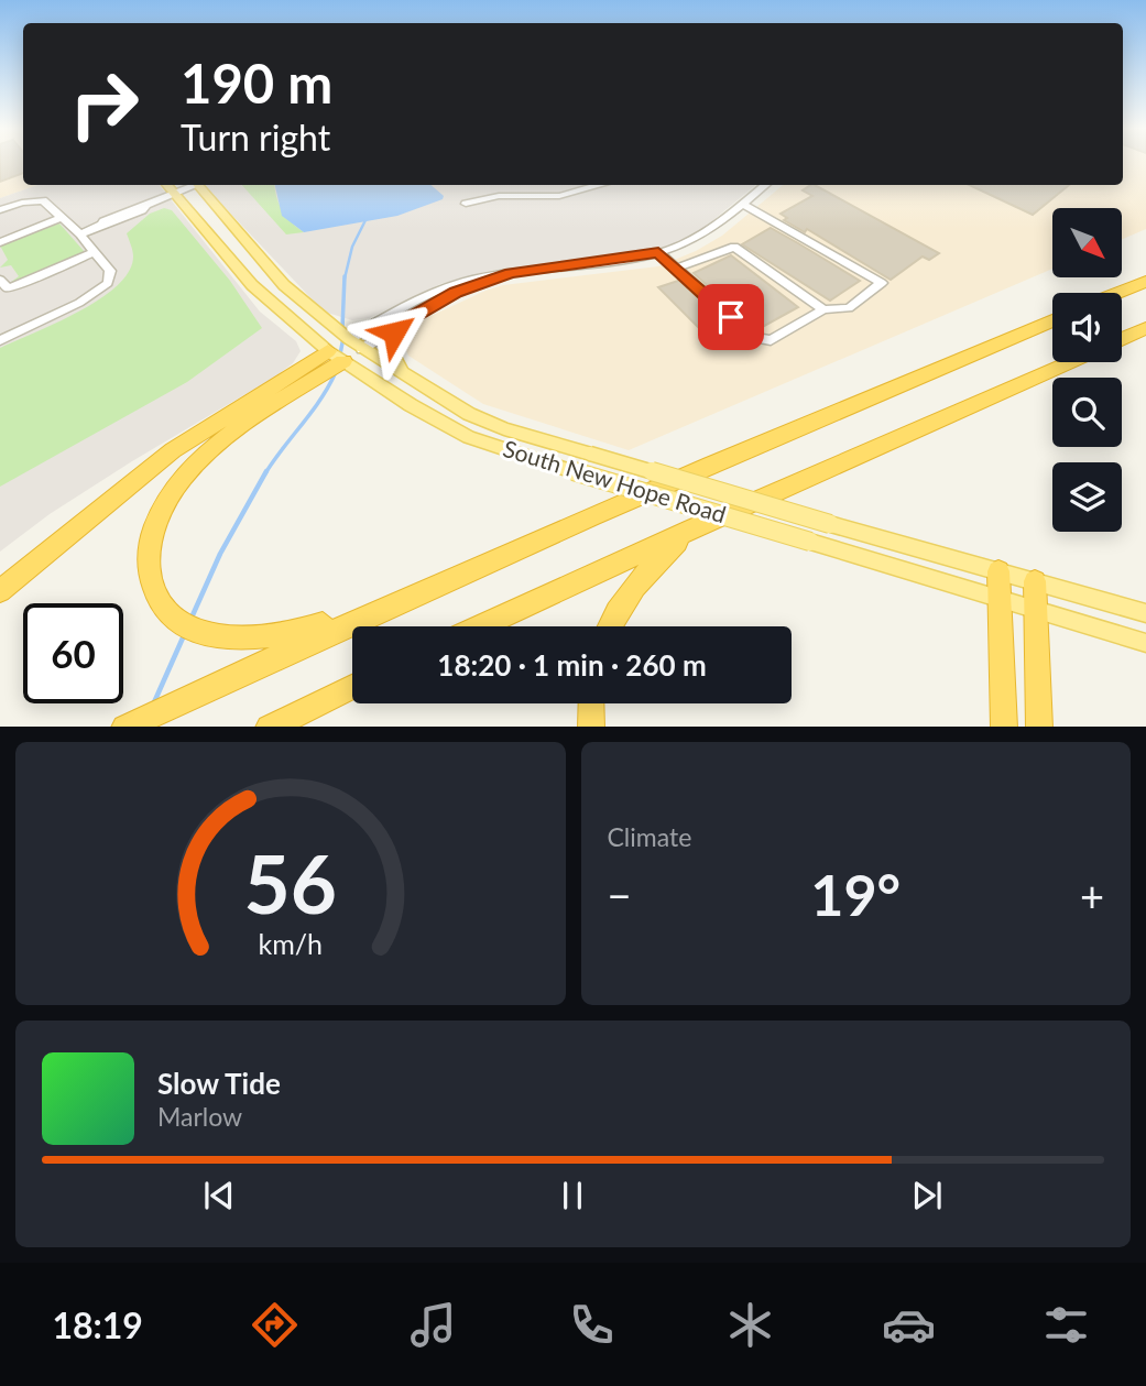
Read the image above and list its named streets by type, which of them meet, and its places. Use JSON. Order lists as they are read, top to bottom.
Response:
{
  "streets": {
    "main road": ["South New Hope Road"]
  },
  "north": "bottom right",
  "page": {
    "turn": ["190 m", "Turn right"],
    "limit": "60",
    "trip": "18:20 · 1 min · 260 m",
    "tile": "Climate",
    "heat": ["−", "19°", "+"],
    "song": ["Slow Tide", "Marlow"],
    "tabs": "18:19",
    "gauge": ["56", "km/h"]
  }
}
